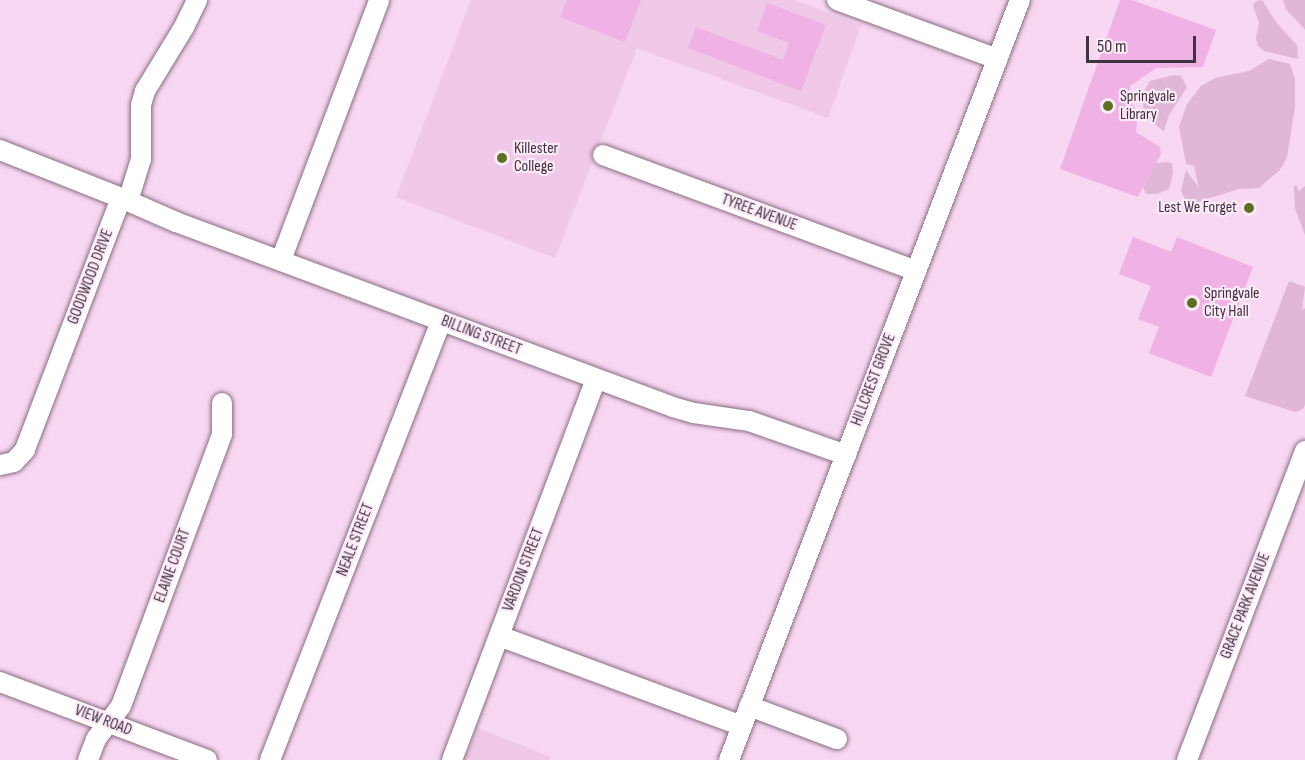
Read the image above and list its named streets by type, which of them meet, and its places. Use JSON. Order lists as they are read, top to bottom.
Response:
{
  "streets": {
    "street": [
      "TYREE AVENUE",
      "GOODWOOD DRIVE",
      "BILLING STREET",
      "HILLCREST GROVE",
      "NEALE STREET",
      "ELAINE COURT",
      "VARDON STREET",
      "GRACE PARK AVENUE",
      "VIEW ROAD"
    ]
  },
  "crossings": [
    ["TYREE AVENUE", "HILLCREST GROVE"],
    ["GOODWOOD DRIVE", "BILLING STREET"],
    ["BILLING STREET", "HILLCREST GROVE"],
    ["BILLING STREET", "NEALE STREET"],
    ["BILLING STREET", "VARDON STREET"],
    ["ELAINE COURT", "VIEW ROAD"]
  ],
  "places": [
    "Springvale Library",
    "Killester College",
    "Lest We Forget",
    "Springvale City Hall"
  ],
  "scale_bar": "50 m"
}
